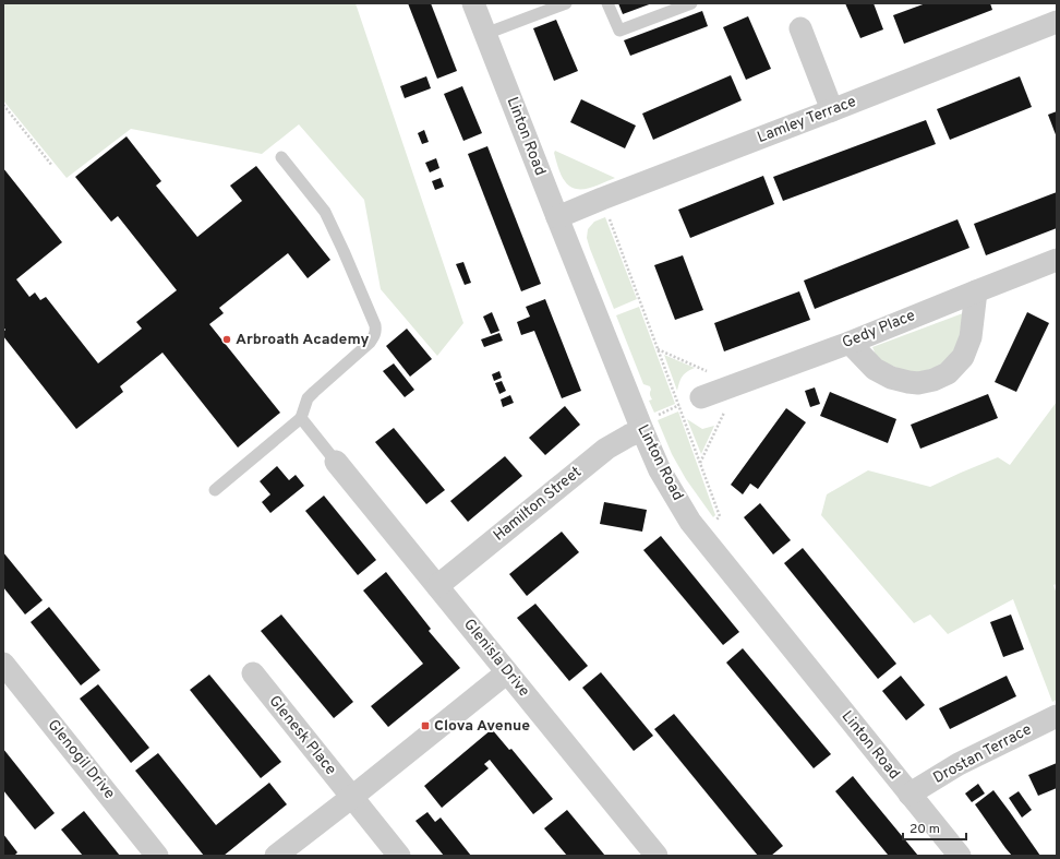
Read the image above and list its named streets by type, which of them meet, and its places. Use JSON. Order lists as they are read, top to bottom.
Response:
{
  "streets": {
    "street": [
      "Lamley Terrace",
      "Linton Road",
      "Gedy Place",
      "Hamilton Street",
      "Glenisla Drive",
      "Glenesk Place",
      "Drostan Terrace",
      "Glenogil Drive"
    ]
  },
  "crossings": [
    ["Lamley Terrace", "Linton Road"],
    ["Linton Road", "Hamilton Street"],
    ["Linton Road", "Drostan Terrace"],
    ["Hamilton Street", "Glenisla Drive"]
  ],
  "places": {
    "other": ["Arbroath Academy"],
    "transit": ["Clova Avenue"]
  },
  "scale_bar": "20 m"
}
